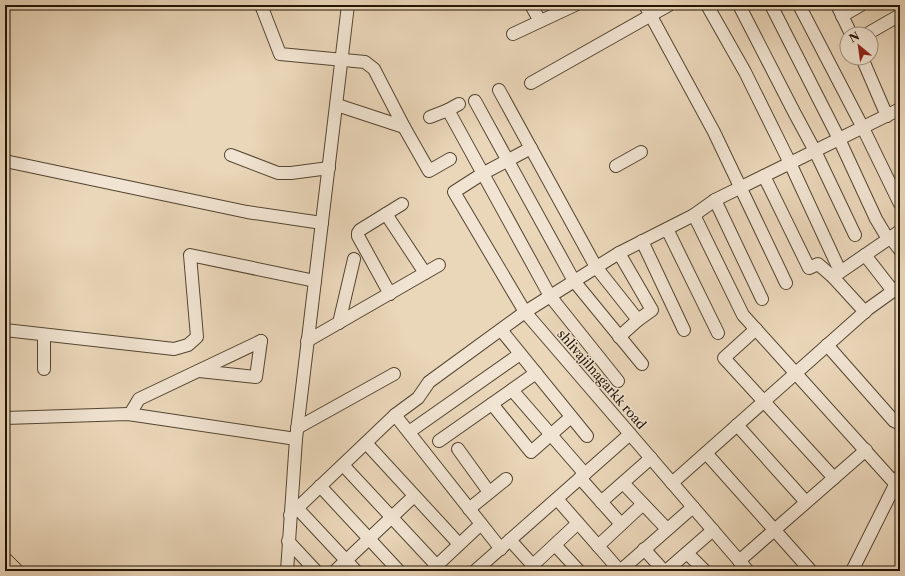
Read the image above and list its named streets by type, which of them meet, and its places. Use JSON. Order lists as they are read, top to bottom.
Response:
{
  "streets": {
    "street": ["shlivajilnagarkk road"]
  },
  "north": "top left"
}
